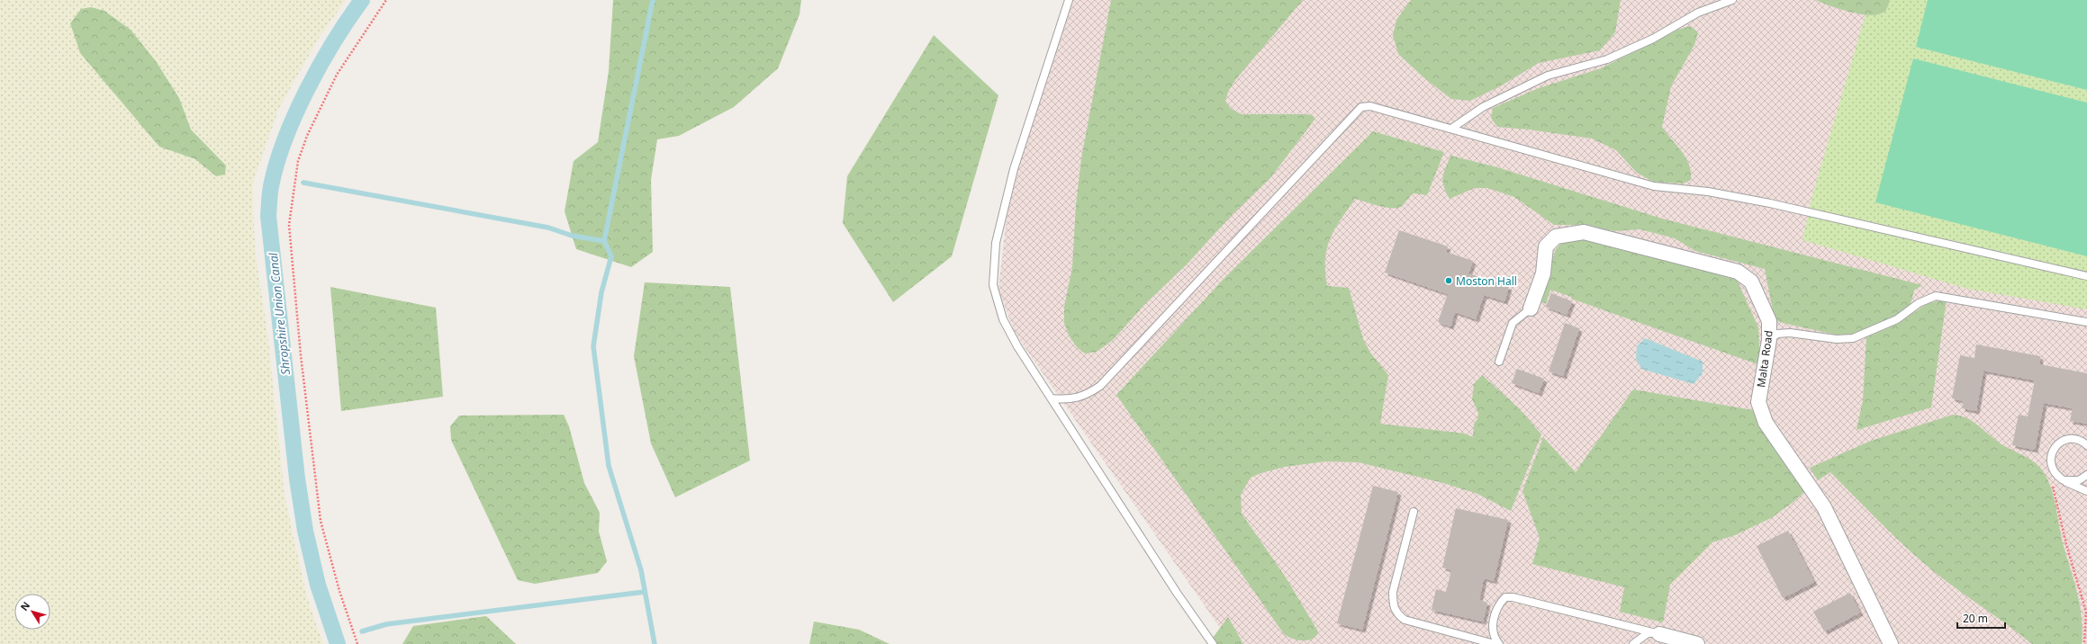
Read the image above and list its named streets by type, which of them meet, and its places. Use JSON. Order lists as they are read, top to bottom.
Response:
{
  "streets": {
    "street": ["Malta Road"]
  },
  "water": ["Shropshire Union Canal"],
  "places": ["Moston Hall"],
  "scale_bar": "20 m",
  "north": "top left"
}
